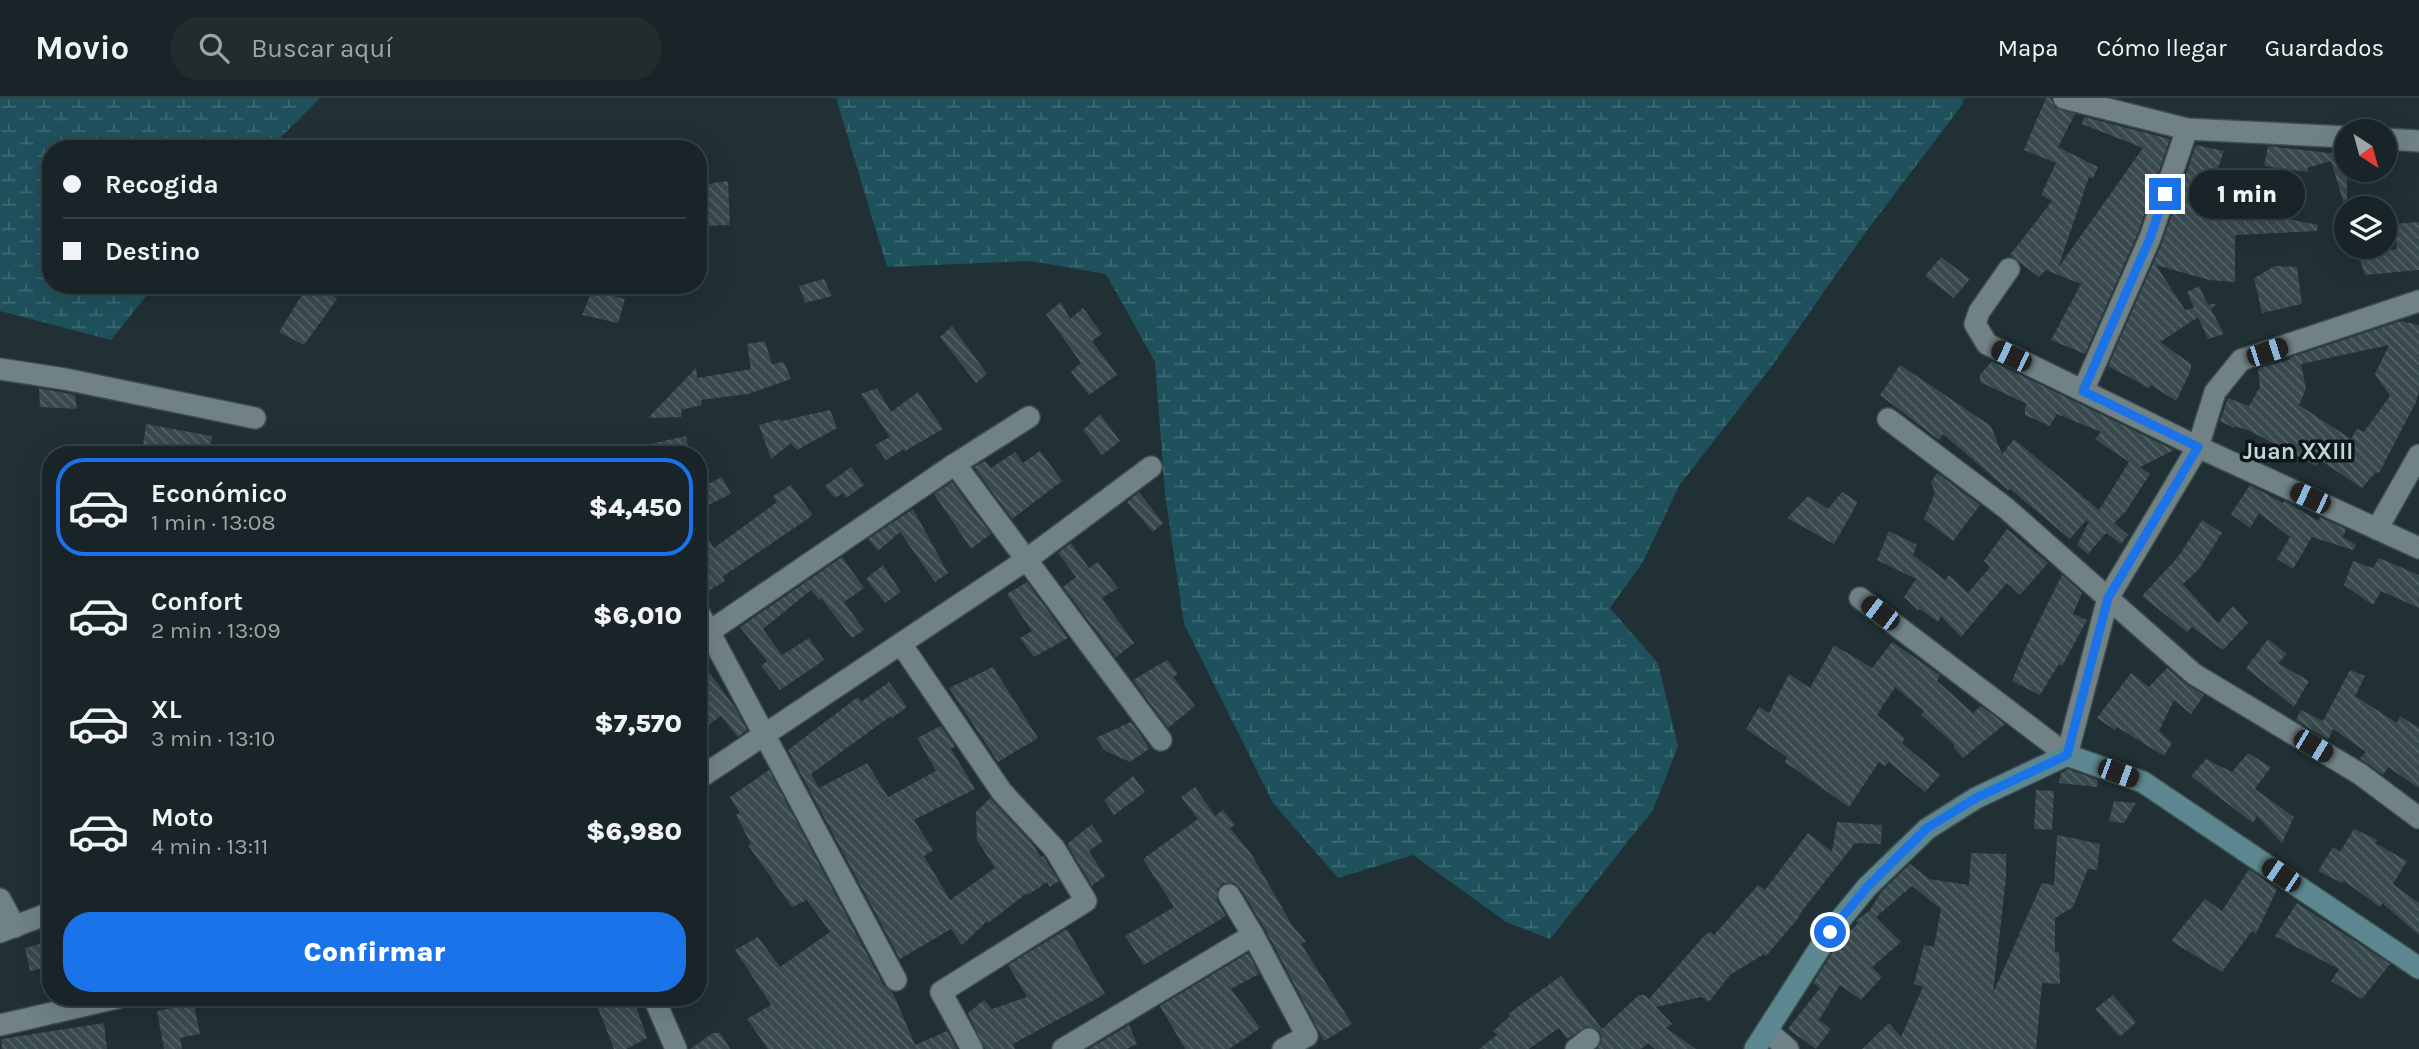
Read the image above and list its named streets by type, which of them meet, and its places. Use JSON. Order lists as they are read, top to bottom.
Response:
{
  "districts": ["Juan XXIII"],
  "north": "bottom right",
  "page": {
    "header": "Movio",
    "search": "Buscar aquí",
    "nav": ["Mapa", "Cómo llegar", "Guardados"],
    "banner": ["Recogida", "Destino"],
    "bubble": "1 min",
    "list": [
      {
        "name": "Económico",
        "note": "1 min · 13:08",
        "value": "$4,450"
      },
      {
        "name": "Confort",
        "note": "2 min · 13:09",
        "value": "$6,010"
      },
      {
        "name": "XL",
        "note": "3 min · 13:10",
        "value": "$7,570"
      },
      {
        "name": "Moto",
        "note": "4 min · 13:11",
        "value": "$6,980"
      }
    ],
    "buttons": "Confirmar"
  }
}
